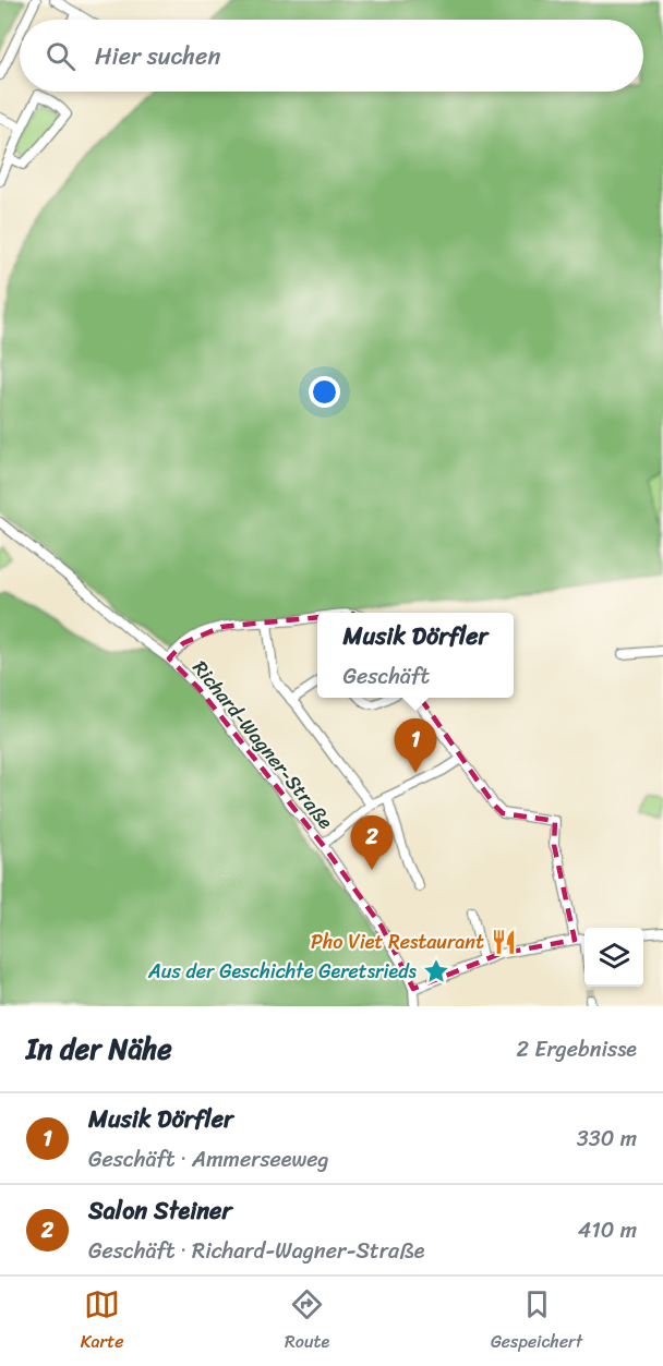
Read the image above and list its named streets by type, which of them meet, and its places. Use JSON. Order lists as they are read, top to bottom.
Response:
{
  "streets": {
    "street": ["Richard-Wagner-Straße"]
  },
  "places": {
    "restaurant": ["Pho Viet Restaurant"],
    "place": ["Aus der Geschichte Geretsrieds"]
  },
  "page": {
    "search": "Hier suchen",
    "popup": ["Musik Dörfler", "Geschäft"],
    "pins": ["1", "2"],
    "heading": ["In der Nähe", "2 Ergebnisse"],
    "list": [
      {
        "mark": "1",
        "name": "Musik Dörfler",
        "note": "Geschäft · Ammerseeweg",
        "value": "330 m"
      },
      {
        "mark": "2",
        "name": "Salon Steiner",
        "note": "Geschäft · Richard-Wagner-Straße",
        "value": "410 m"
      }
    ],
    "nav": ["Karte", "Route", "Gespeichert"]
  }
}
